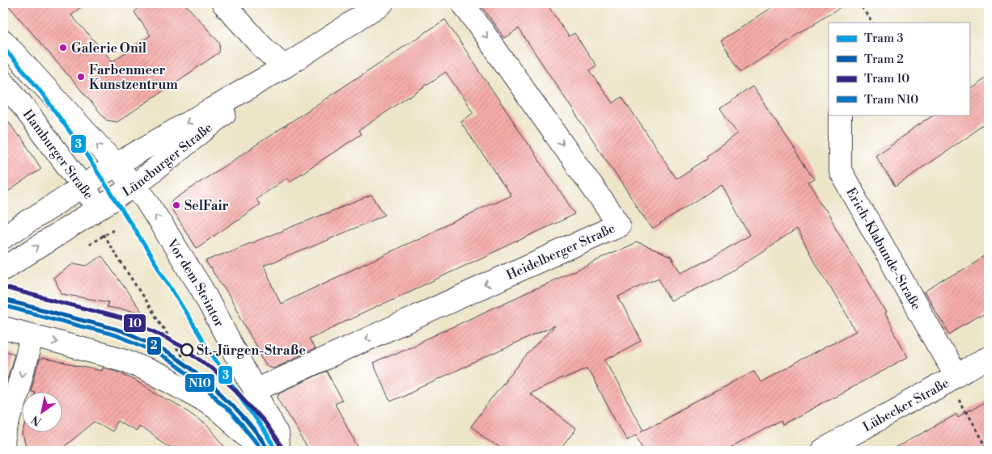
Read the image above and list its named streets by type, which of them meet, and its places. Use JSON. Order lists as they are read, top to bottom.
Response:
{
  "streets": {
    "street": [
      "Hamburger Straße",
      "Lüneburger Straße",
      "Erich-Klabunde-Straße",
      "Heidelberger Straße",
      "Vor dem Steintor",
      "Lübecker Straße"
    ]
  },
  "crossings": [
    ["Hamburger Straße", "Lüneburger Straße"],
    ["Lüneburger Straße", "Vor dem Steintor"],
    ["Erich-Klabunde-Straße", "Lübecker Straße"],
    ["Heidelberger Straße", "Vor dem Steintor"]
  ],
  "one_way": ["Vor dem Steintor"],
  "places": [
    "Galerie Onil",
    "Farbenmeer Kunstzentrum",
    "SelFair",
    "St.-Jürgen-Straße"
  ],
  "lines": [
    "tram line 3",
    "tram line 10",
    "tram line 2",
    "tram line N10"
  ],
  "legend": [
    "Tram 3",
    "Tram 2",
    "Tram 10",
    "Tram N10"
  ],
  "north": "bottom left"
}
